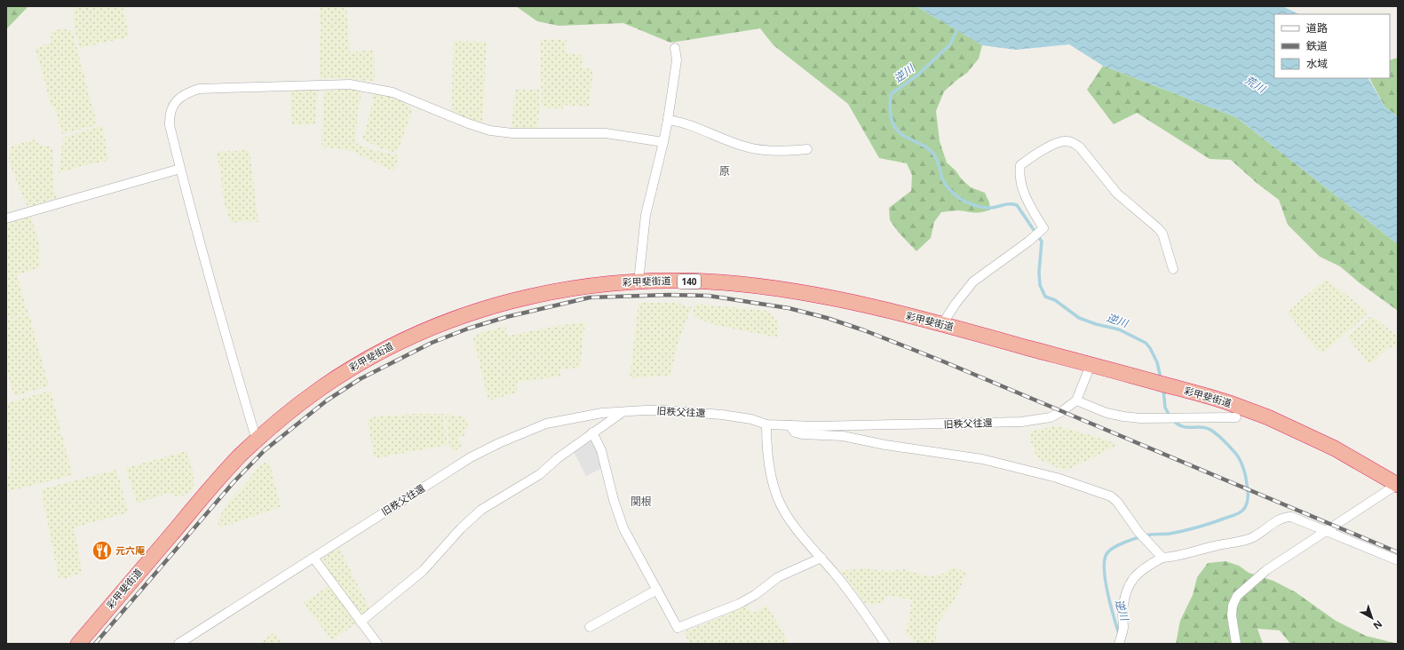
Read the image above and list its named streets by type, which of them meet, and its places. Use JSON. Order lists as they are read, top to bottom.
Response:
{
  "streets": {
    "highway": ["彩甲斐街道", "140"],
    "street": ["旧秩父往還"]
  },
  "districts": ["原", "関根"],
  "water": ["逆川", "荒川"],
  "places": {
    "restaurant": ["元六庵"]
  },
  "legend": ["道路", "鉄道", "水域"],
  "north": "bottom right"
}
